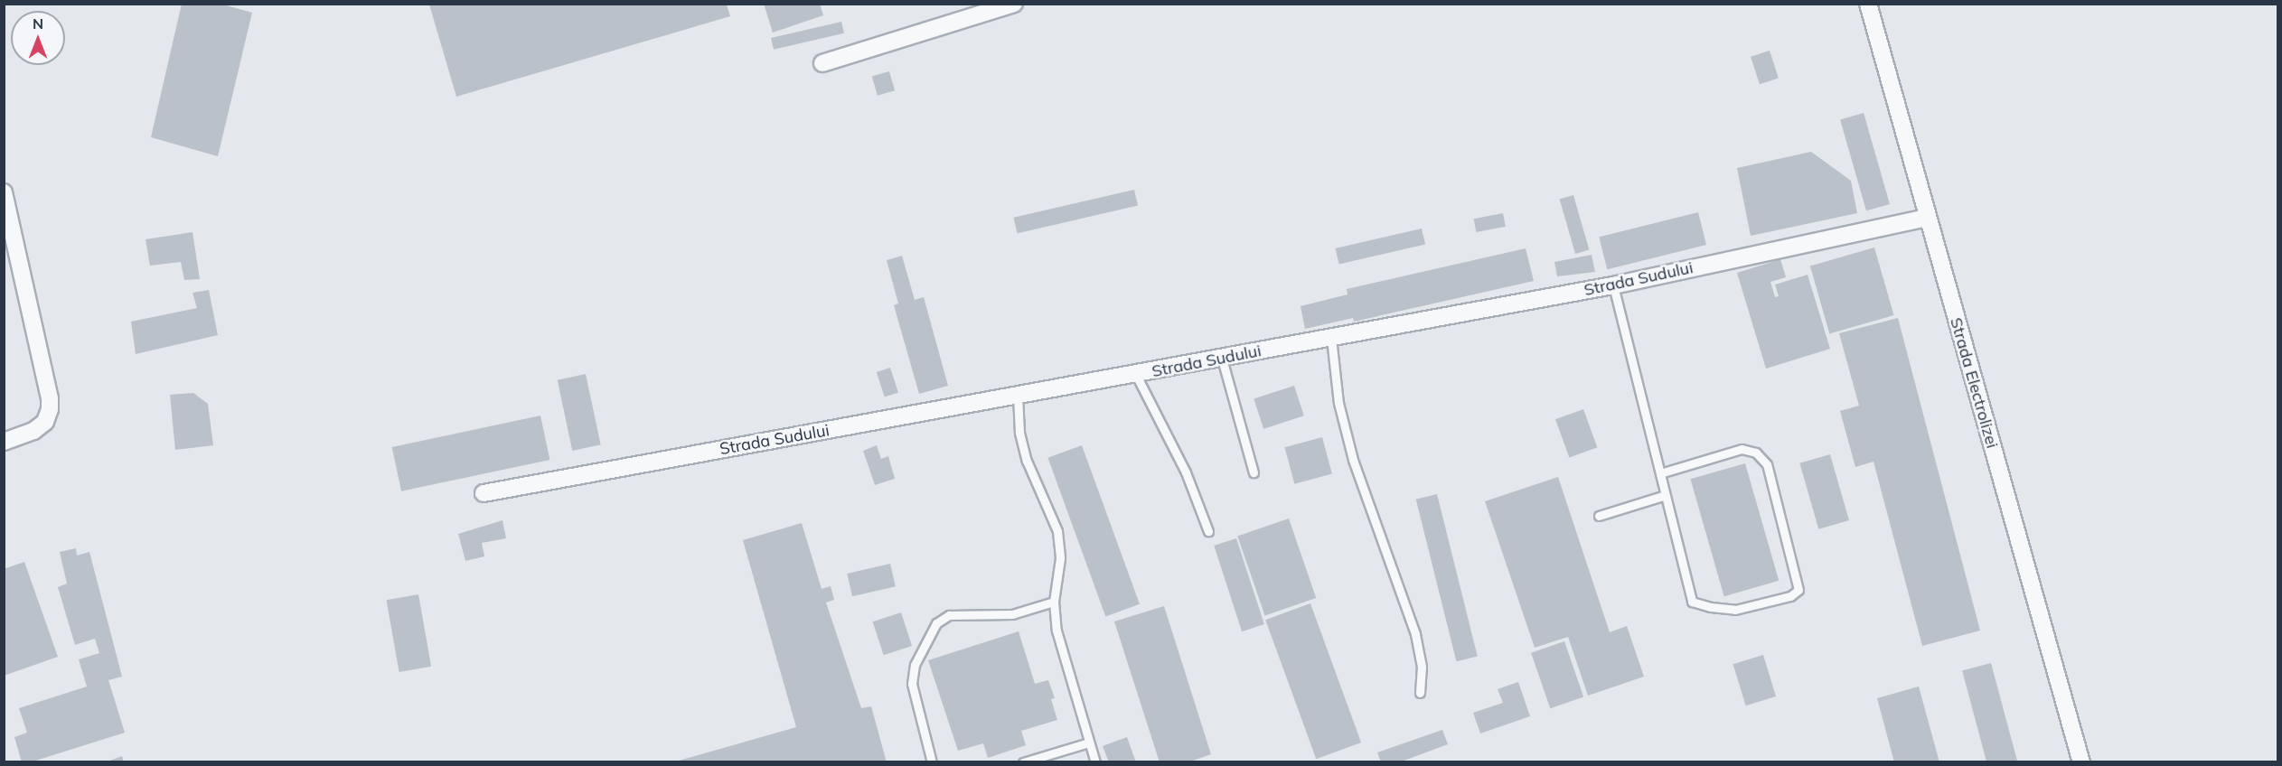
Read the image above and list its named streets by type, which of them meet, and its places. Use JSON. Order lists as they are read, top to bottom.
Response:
{
  "streets": {
    "street": ["Strada Sudului", "Strada Electrolizei"]
  },
  "crossings": [
    ["Strada Sudului", "Strada Electrolizei"]
  ],
  "north": "top"
}
